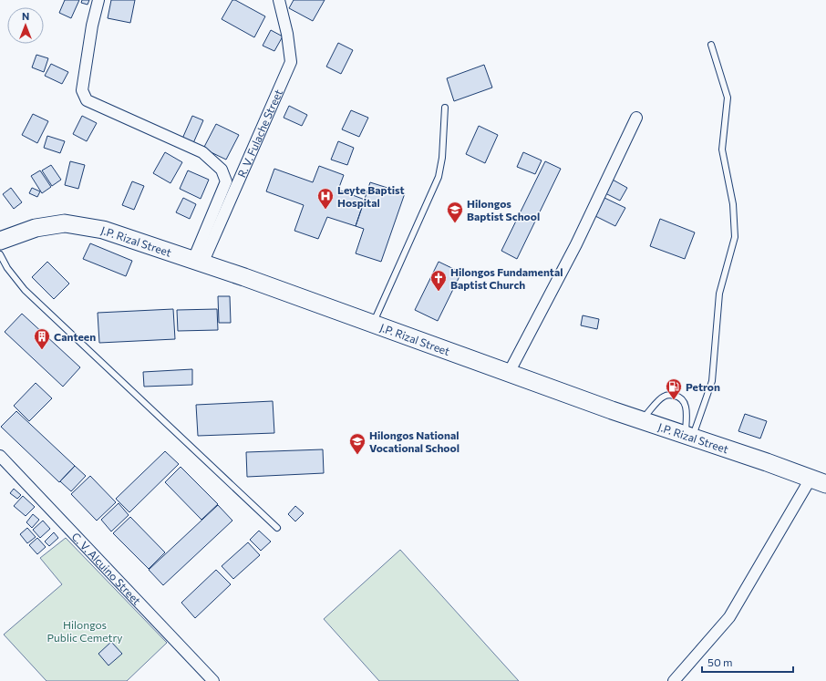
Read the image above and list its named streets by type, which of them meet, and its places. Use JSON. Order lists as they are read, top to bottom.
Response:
{
  "streets": {
    "main road": ["J.P. Rizal Street"],
    "street": ["R. V. Fulache Street", "C. V. Alcuino Street"]
  },
  "crossings": [
    ["R. V. Fulache Street", "J.P. Rizal Street"]
  ],
  "parks": ["Hilongos Public Cemetry"],
  "places": {
    "hospital": ["Leyte Baptist Hospital"],
    "school or university": ["Hilongos Baptist School", "Hilongos National Vocational School"],
    "church": ["Hilongos Fundamental Baptist Church"],
    "building": ["Canteen"],
    "fuel station": ["Petron"]
  },
  "scale_bar": "50 m",
  "north": "top"
}
